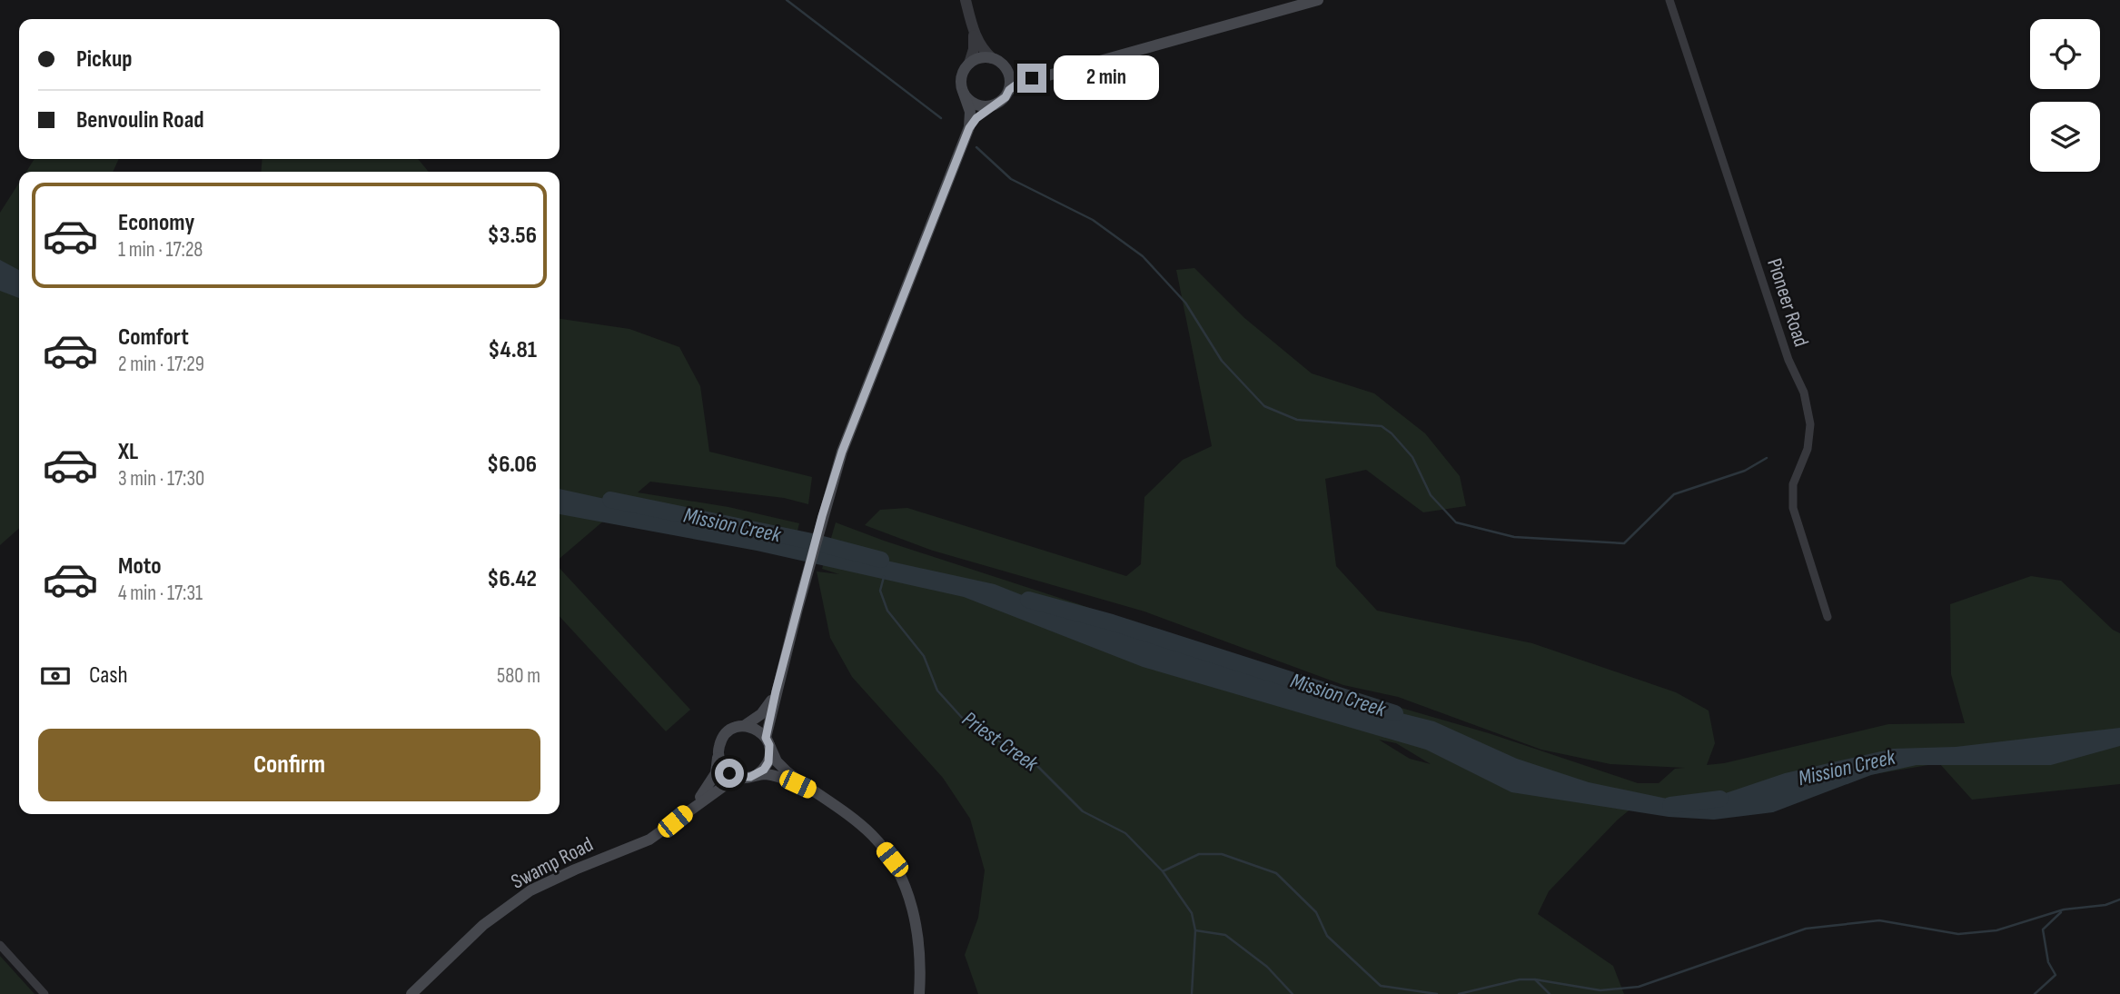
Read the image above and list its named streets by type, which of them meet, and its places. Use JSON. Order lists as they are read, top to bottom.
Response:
{
  "streets": {
    "main road": ["Swamp Road"],
    "street": ["Pioneer Road"]
  },
  "water": ["Mission Creek", "Priest Creek"],
  "page": {
    "banner": ["Pickup", "Benvoulin Road"],
    "bubble": "2 min",
    "list": [
      {
        "name": "Economy",
        "note": "1 min · 17:28",
        "value": "$3.56"
      },
      {
        "name": "Comfort",
        "note": "2 min · 17:29",
        "value": "$4.81"
      },
      {
        "name": "XL",
        "note": "3 min · 17:30",
        "value": "$6.06"
      },
      {
        "name": "Moto",
        "note": "4 min · 17:31",
        "value": "$6.42"
      }
    ],
    "pay": ["Cash", "580 m"],
    "buttons": "Confirm"
  }
}
